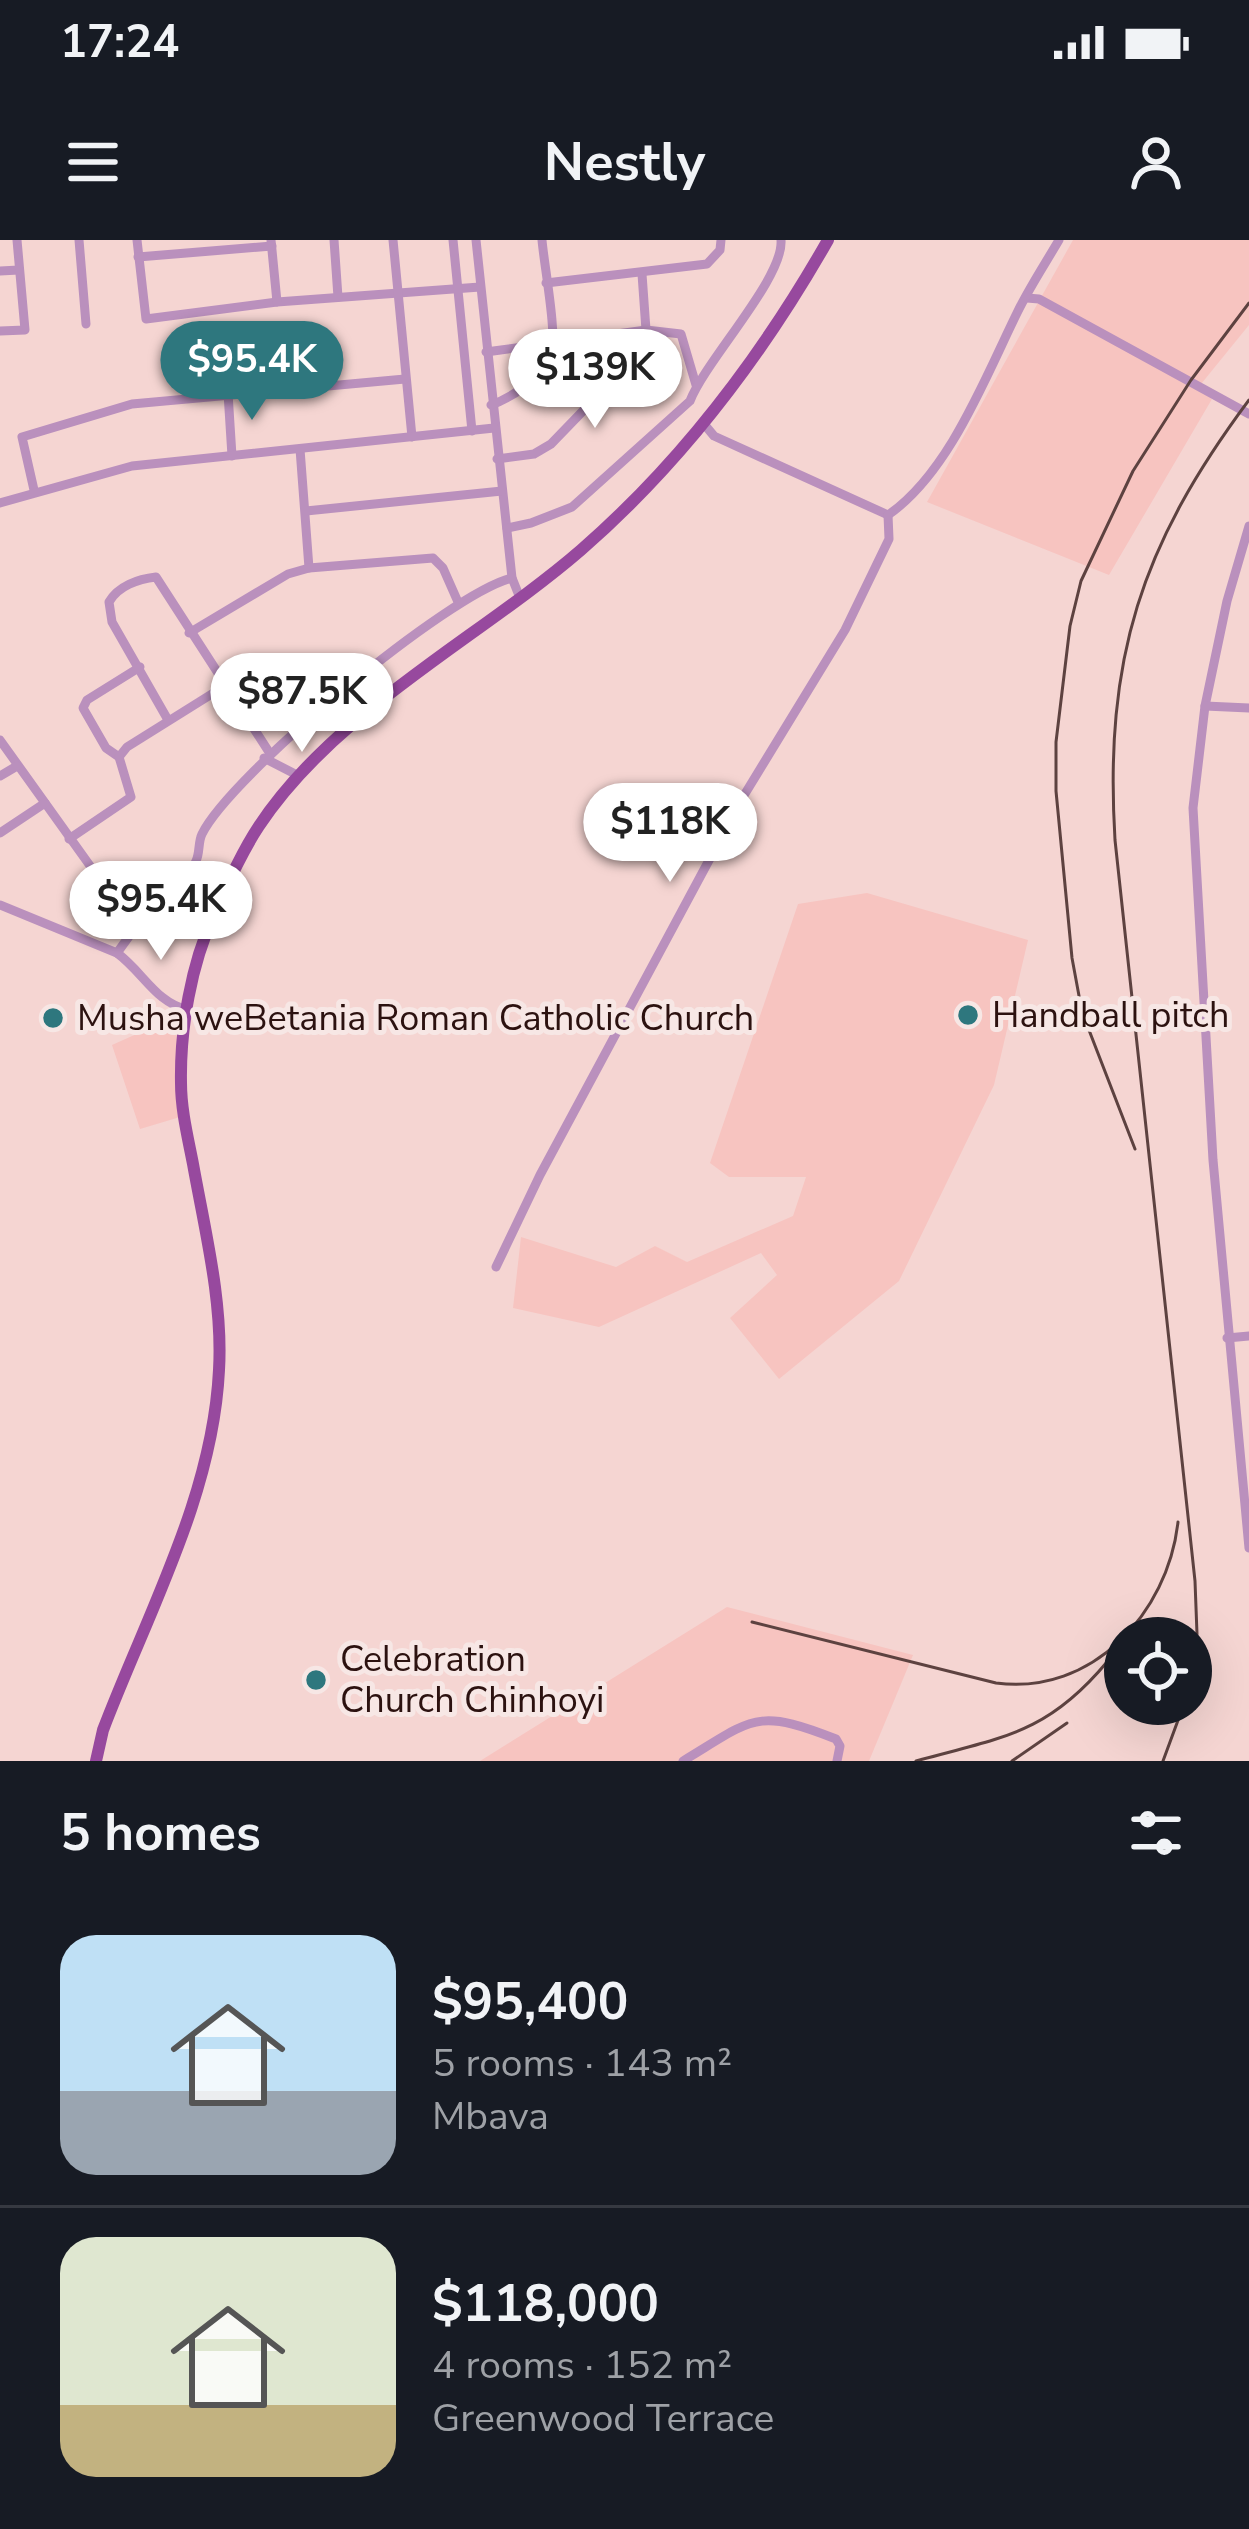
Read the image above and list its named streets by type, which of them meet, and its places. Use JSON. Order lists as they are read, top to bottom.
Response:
{
  "places": ["Handball pitch", "Musha weBetania Roman Catholic Church", "Celebration Church Chinhoyi"],
  "page": {
    "status": "17:24",
    "header": "Nestly",
    "price": [
      "$95.4K",
      "$139K",
      "$87.5K",
      "$118K",
      "$95.4K"
    ],
    "heading": "5 homes",
    "list": [
      {
        "name": "$95,400",
        "note": "5 rooms · 143 m² · Mbava"
      },
      {
        "name": "$118,000",
        "note": "4 rooms · 152 m² · Greenwood Terrace"
      }
    ]
  }
}
